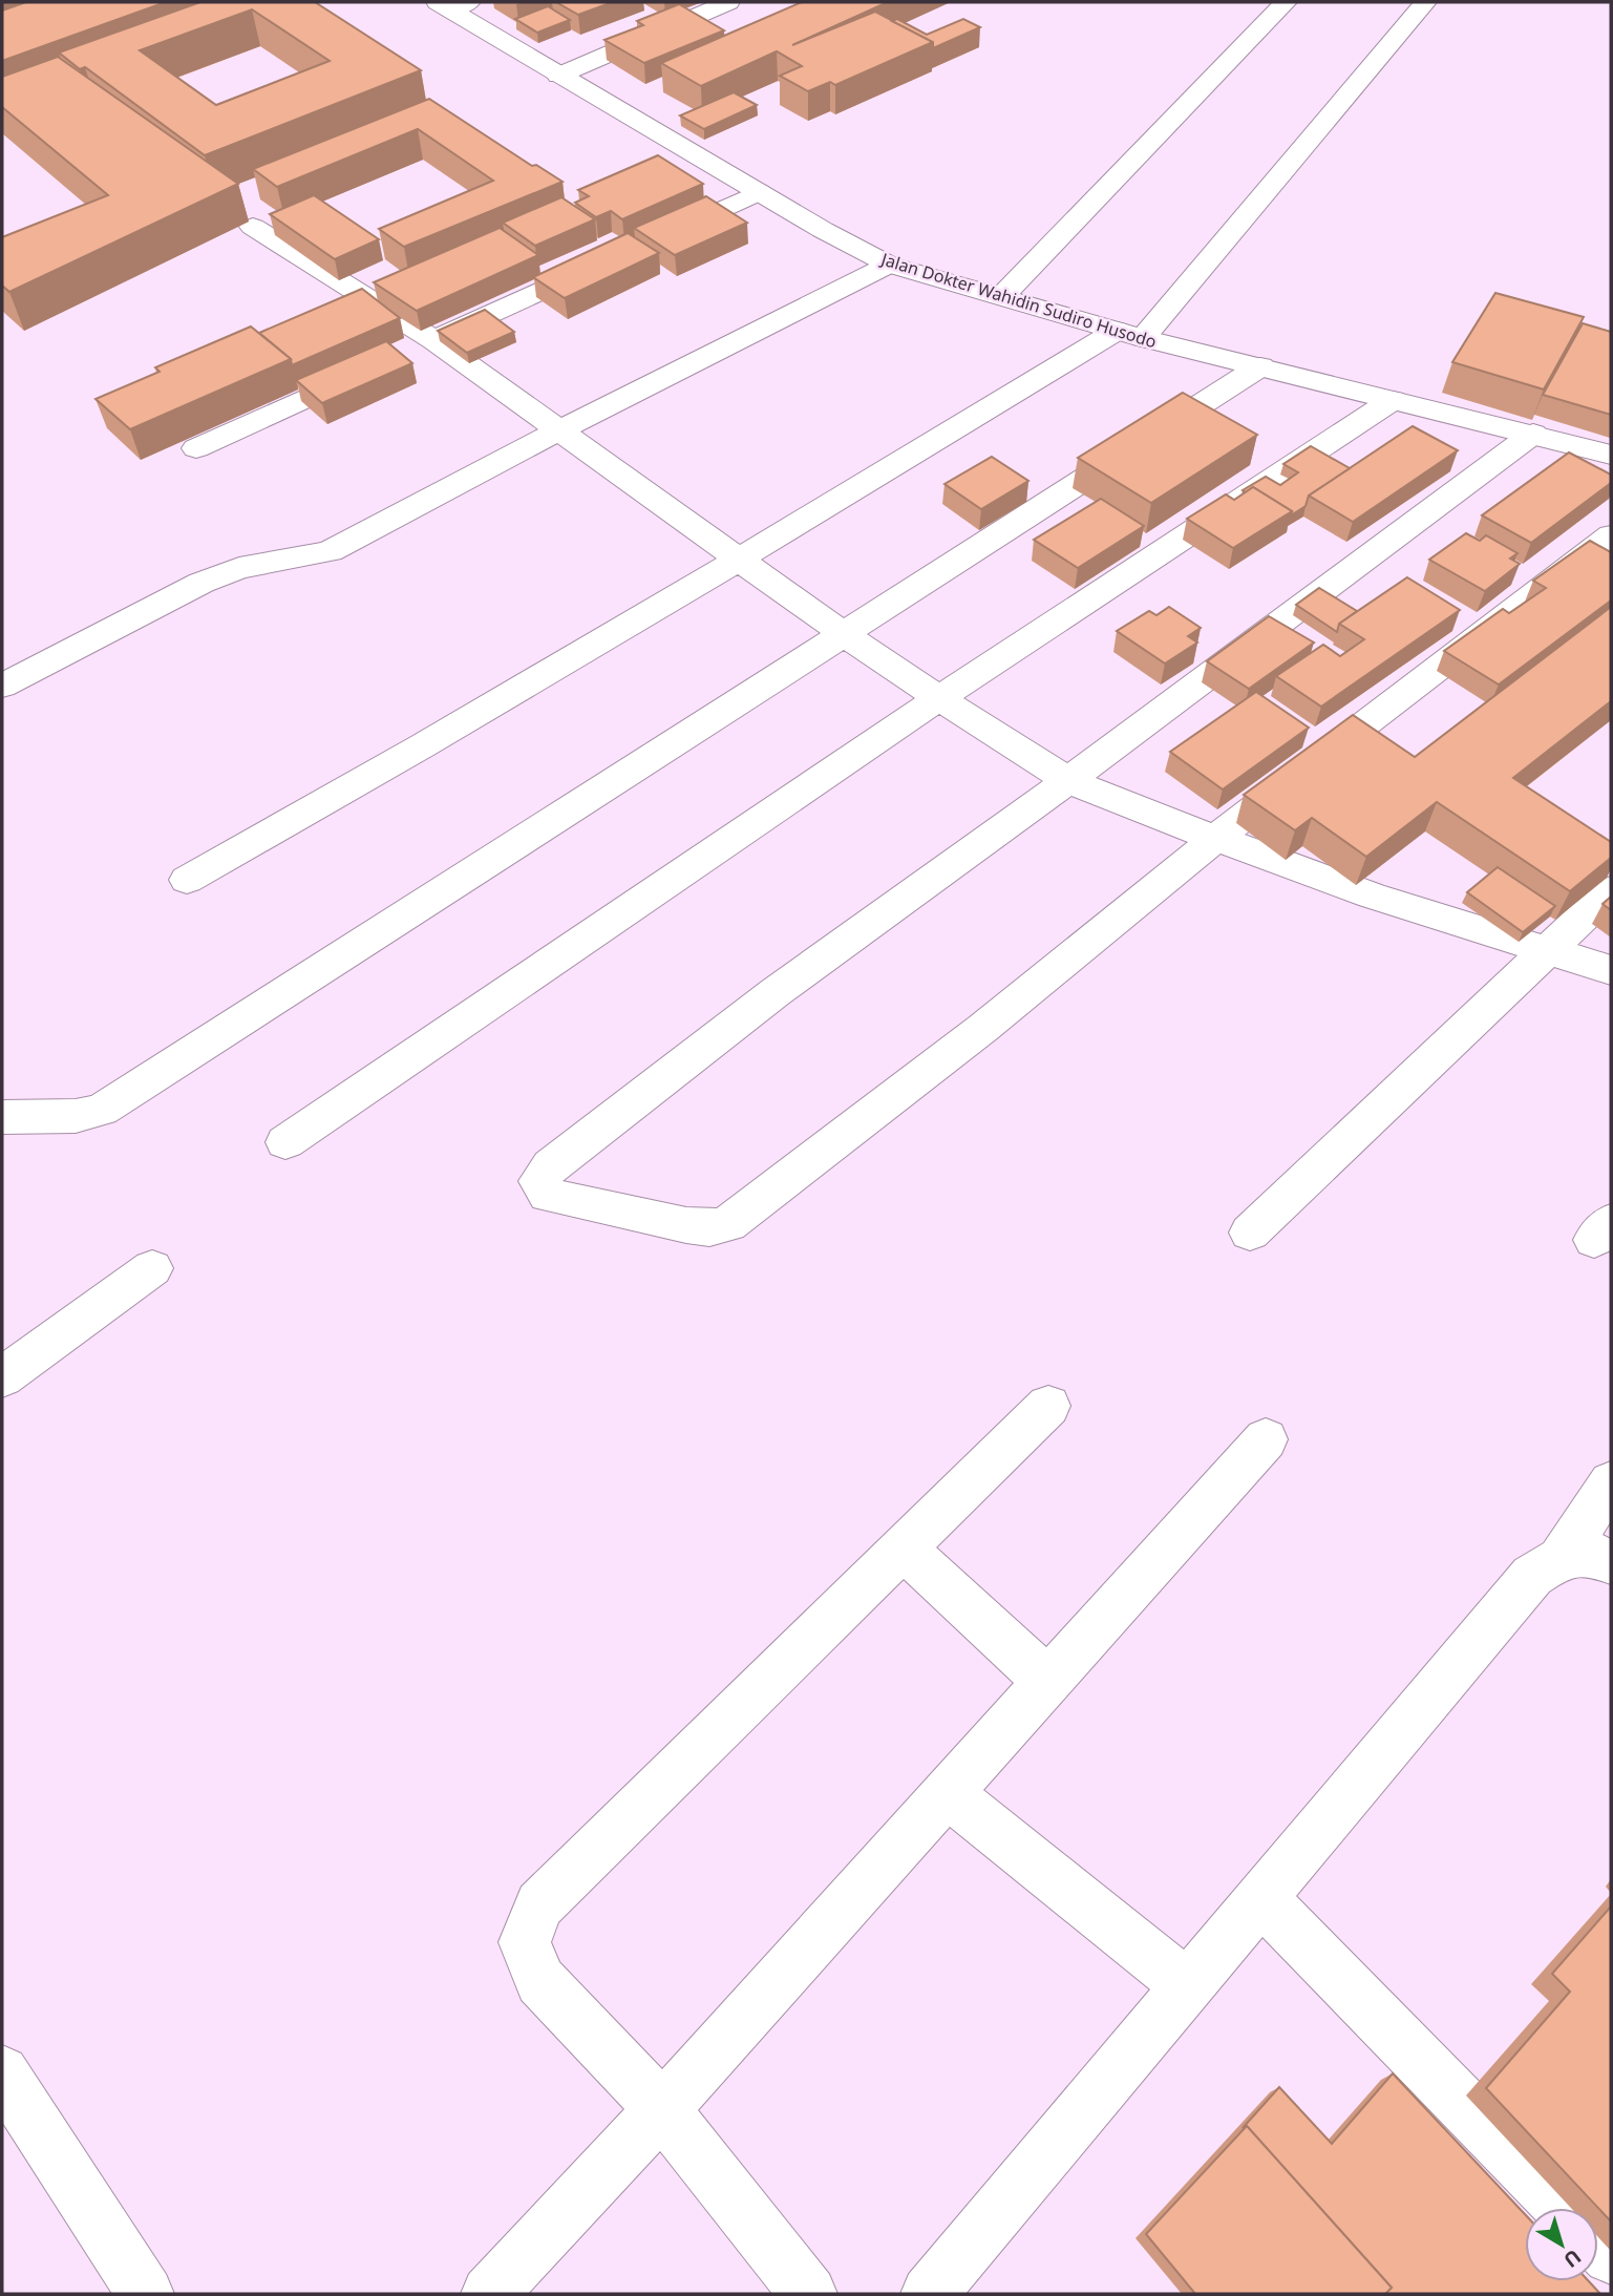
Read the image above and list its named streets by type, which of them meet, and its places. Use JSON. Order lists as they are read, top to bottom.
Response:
{
  "streets": {
    "street": ["Jalan Dokter Wahidin Sudiro Husodo"]
  },
  "north": "bottom right"
}
